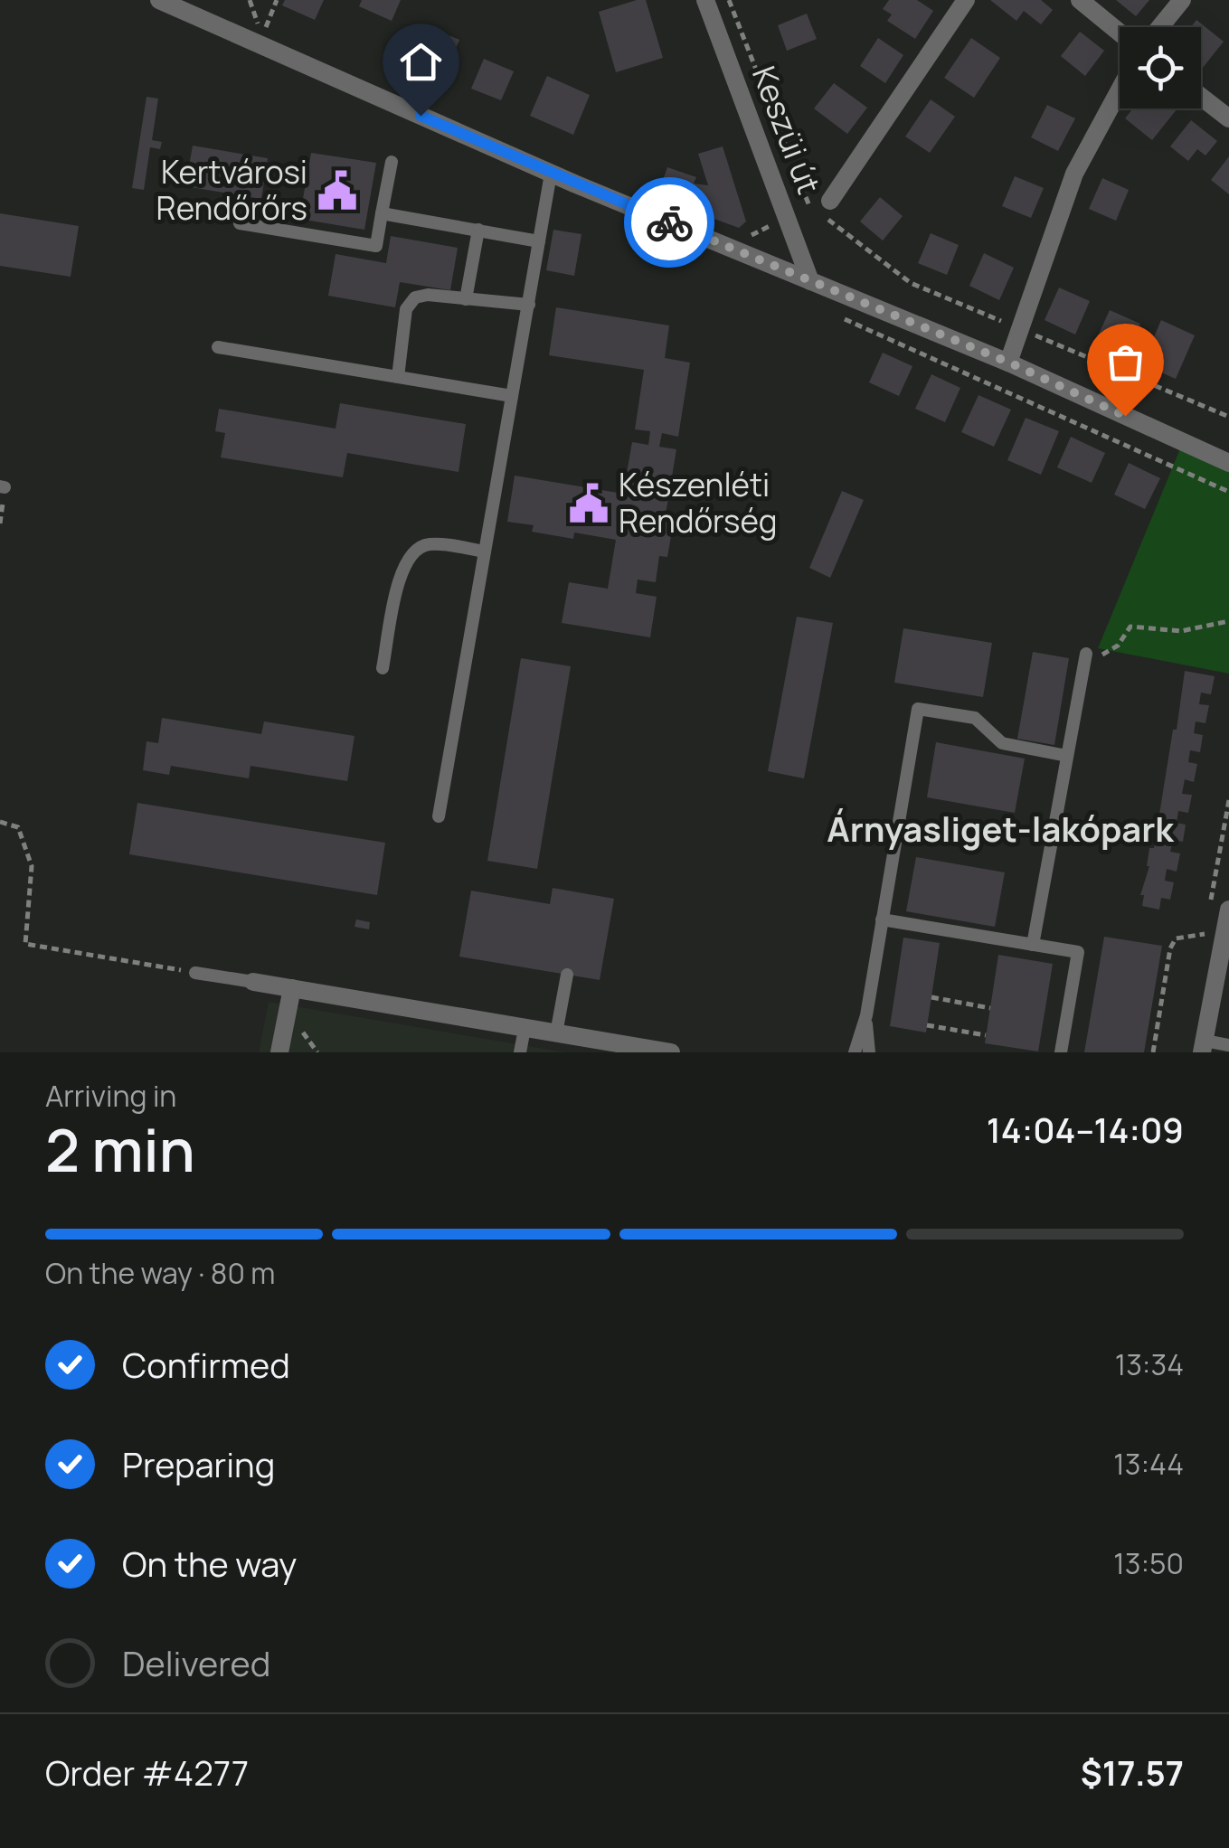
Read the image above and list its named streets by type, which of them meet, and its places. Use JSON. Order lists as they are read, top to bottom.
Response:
{
  "streets": {
    "street": ["Keszüi út"]
  },
  "districts": ["Árnyasliget-lakópark"],
  "places": {
    "public building": ["Kertvárosi Rendőrőrs", "Készenléti Rendőrség"]
  },
  "page": {
    "heading": ["2 min", "Arriving in", "14:04–14:09"],
    "panel": ["Order #4277", "$17.57"],
    "bar": "On the way · 80 m",
    "list": [
      ["Confirmed", "13:34"],
      ["Preparing", "13:44"],
      ["On the way", "13:50"],
      "Delivered"
    ]
  }
}
